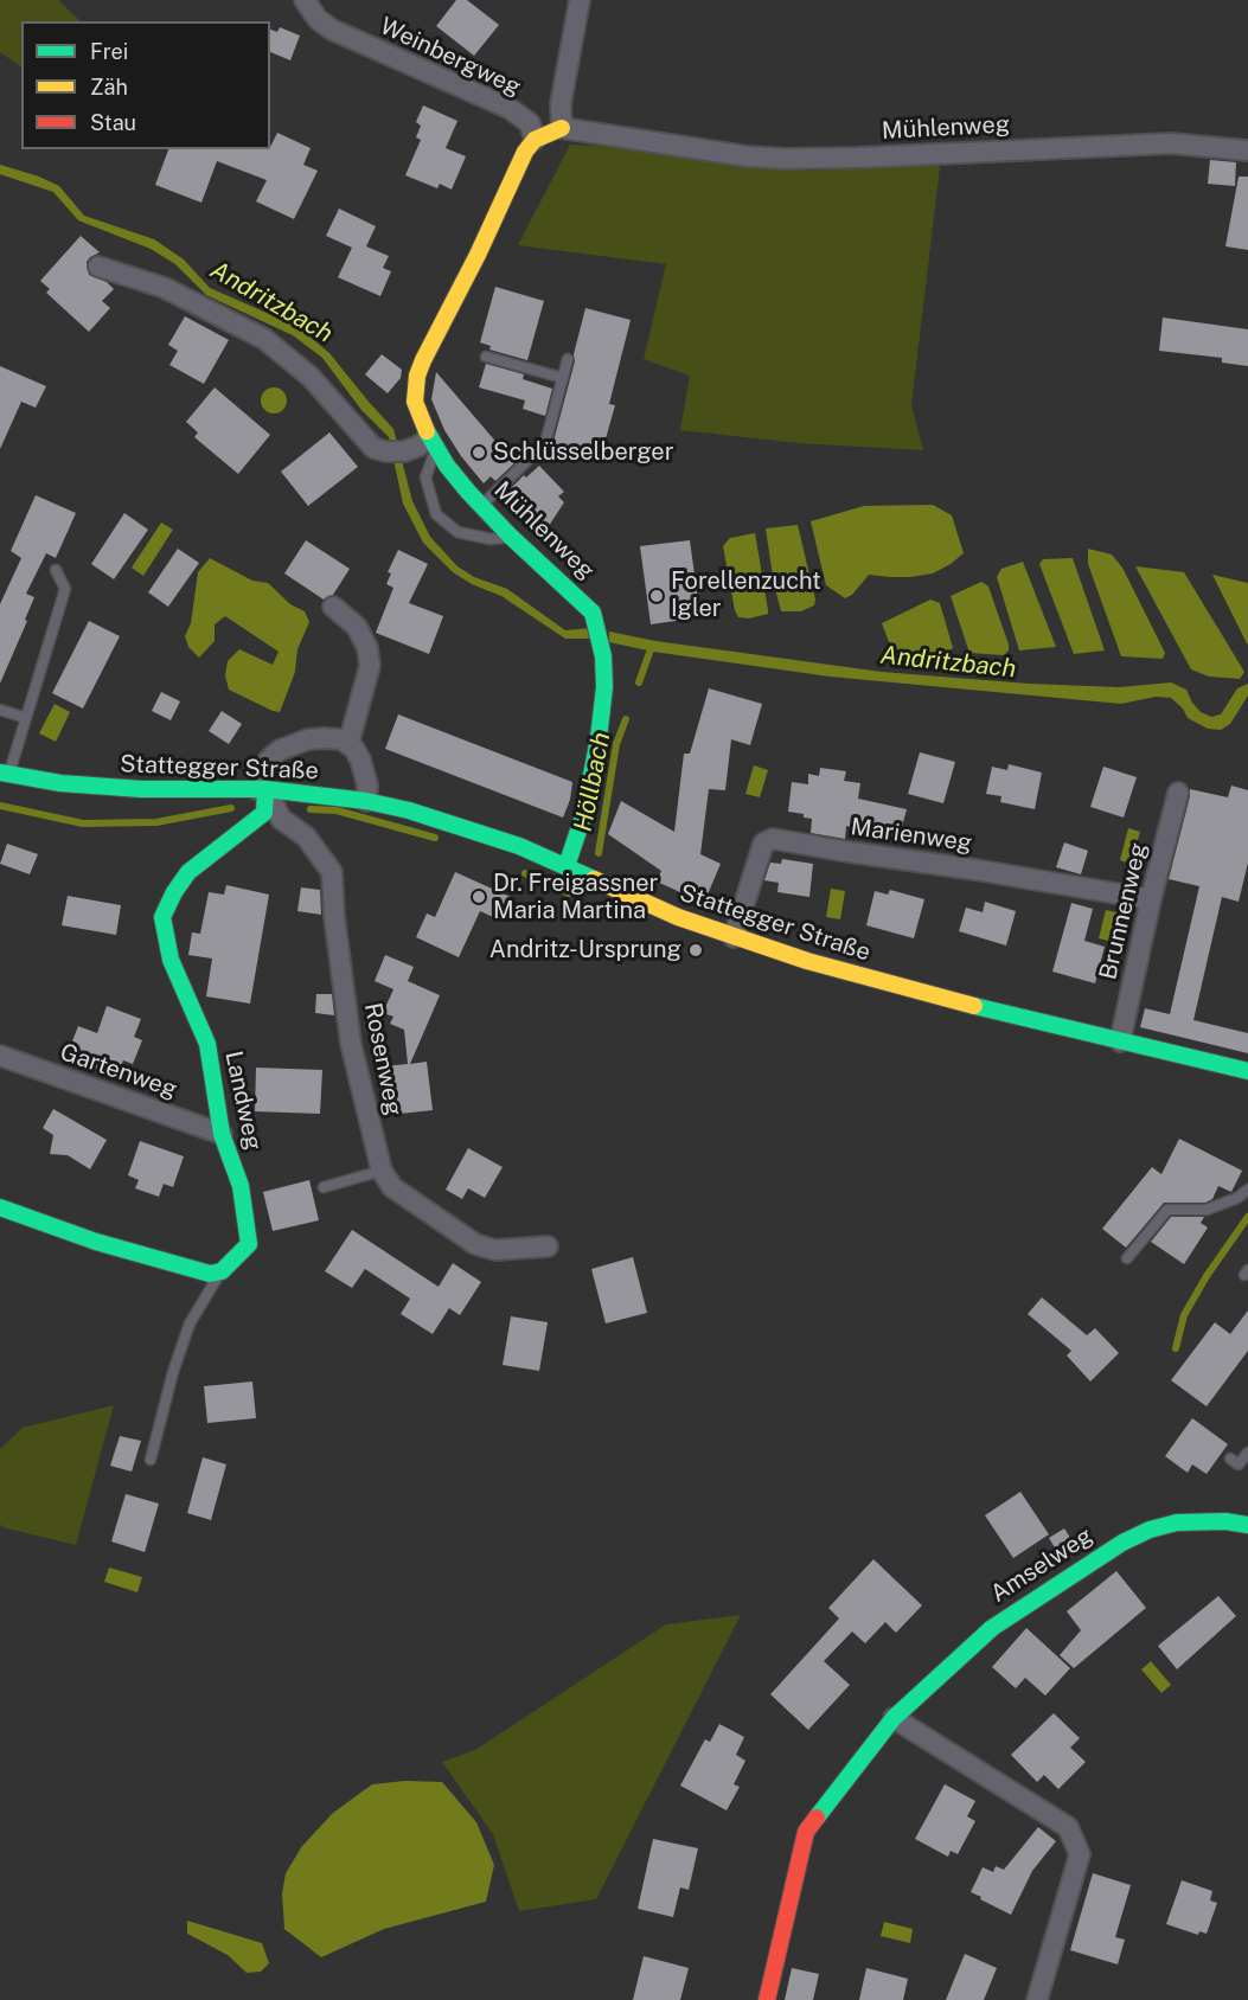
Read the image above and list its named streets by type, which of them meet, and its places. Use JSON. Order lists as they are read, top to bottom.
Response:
{
  "streets": {
    "street": [
      "Weinbergweg",
      "Mühlenweg",
      "Stattegger Straße",
      "Marienweg",
      "Brunnenweg",
      "Rosenweg",
      "Gartenweg",
      "Landweg",
      "Amselweg"
    ]
  },
  "crossings": [
    ["Weinbergweg", "Mühlenweg"],
    ["Mühlenweg", "Stattegger Straße"],
    ["Stattegger Straße", "Marienweg"],
    ["Stattegger Straße", "Brunnenweg"],
    ["Stattegger Straße", "Rosenweg"],
    ["Stattegger Straße", "Landweg"],
    ["Marienweg", "Brunnenweg"],
    ["Rosenweg", "Landweg"],
    ["Gartenweg", "Landweg"]
  ],
  "water": ["Andritzbach", "Höllbach"],
  "places": [
    "Schlüsselberger",
    "Forellenzucht Igler",
    "Dr. Freigassner Maria Martina",
    "Andritz-Ursprung"
  ],
  "legend": ["Frei", "Zäh", "Stau"]
}
